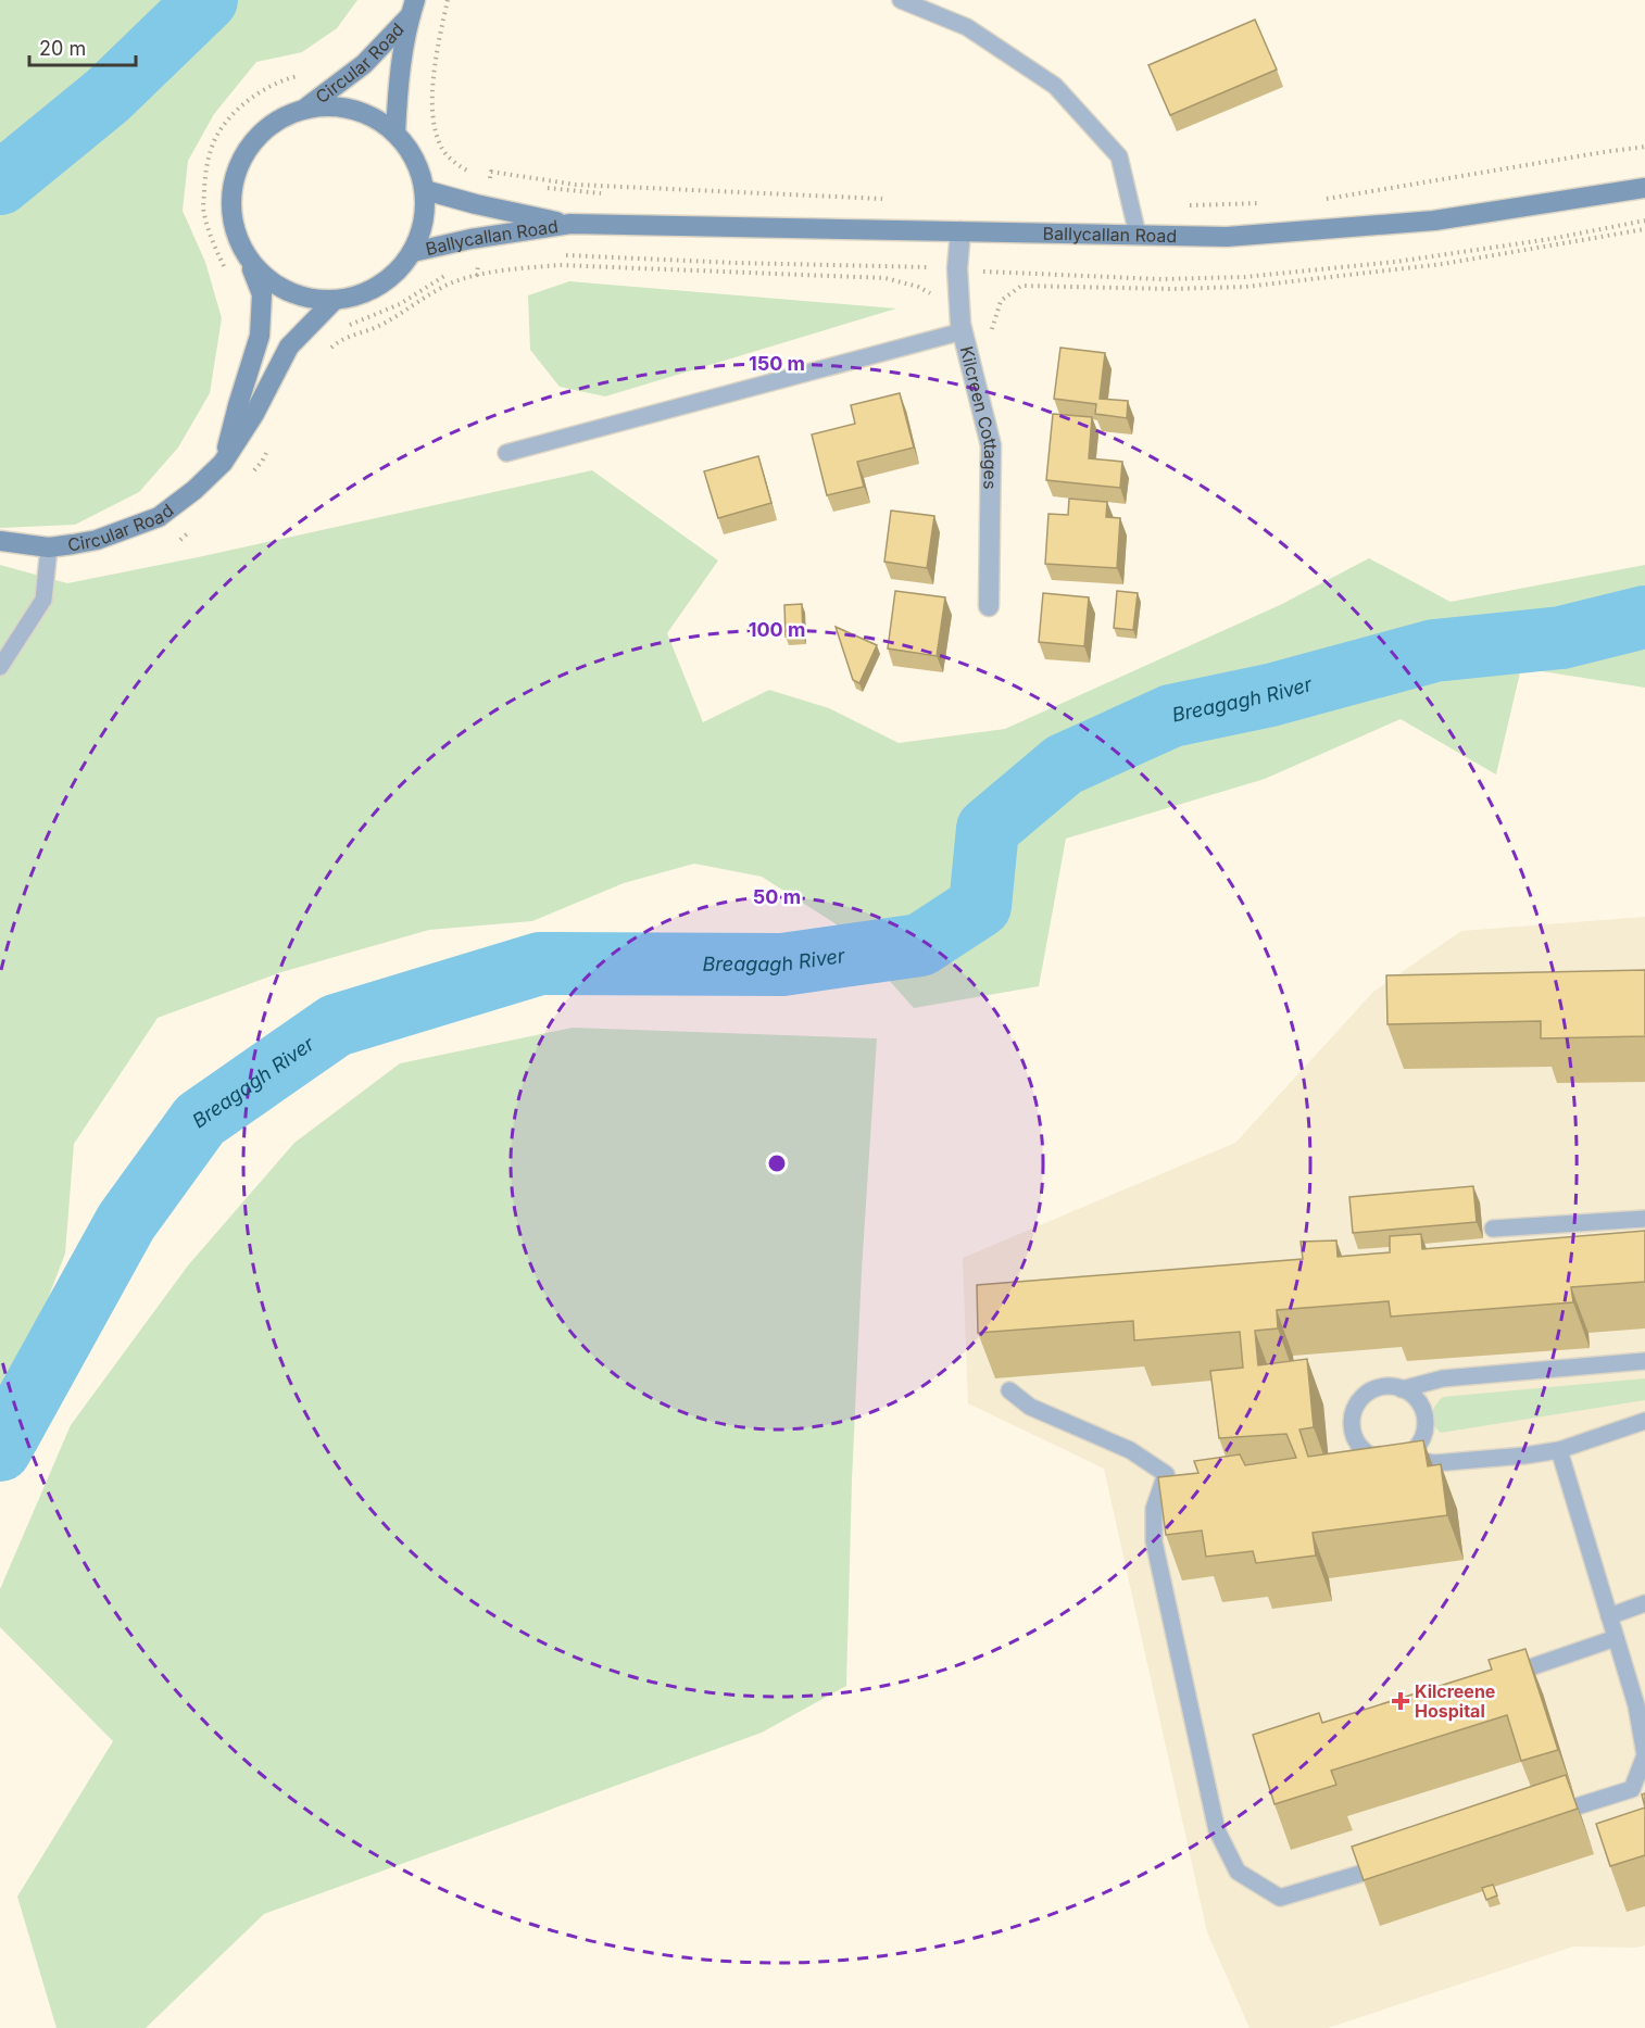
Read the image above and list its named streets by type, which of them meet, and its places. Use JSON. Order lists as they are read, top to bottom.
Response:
{
  "streets": {
    "main road": ["Circular Road", "Ballycallan Road"],
    "street": ["Kilcreen Cottages"]
  },
  "crossings": [
    ["Circular Road", "Ballycallan Road"],
    ["Ballycallan Road", "Kilcreen Cottages"]
  ],
  "water": ["Breagagh River"],
  "places": {
    "health": ["Kilcreene Hospital"]
  },
  "scale_bar": "20 m",
  "rings": ["150 m", "100 m", "50 m"]
}
